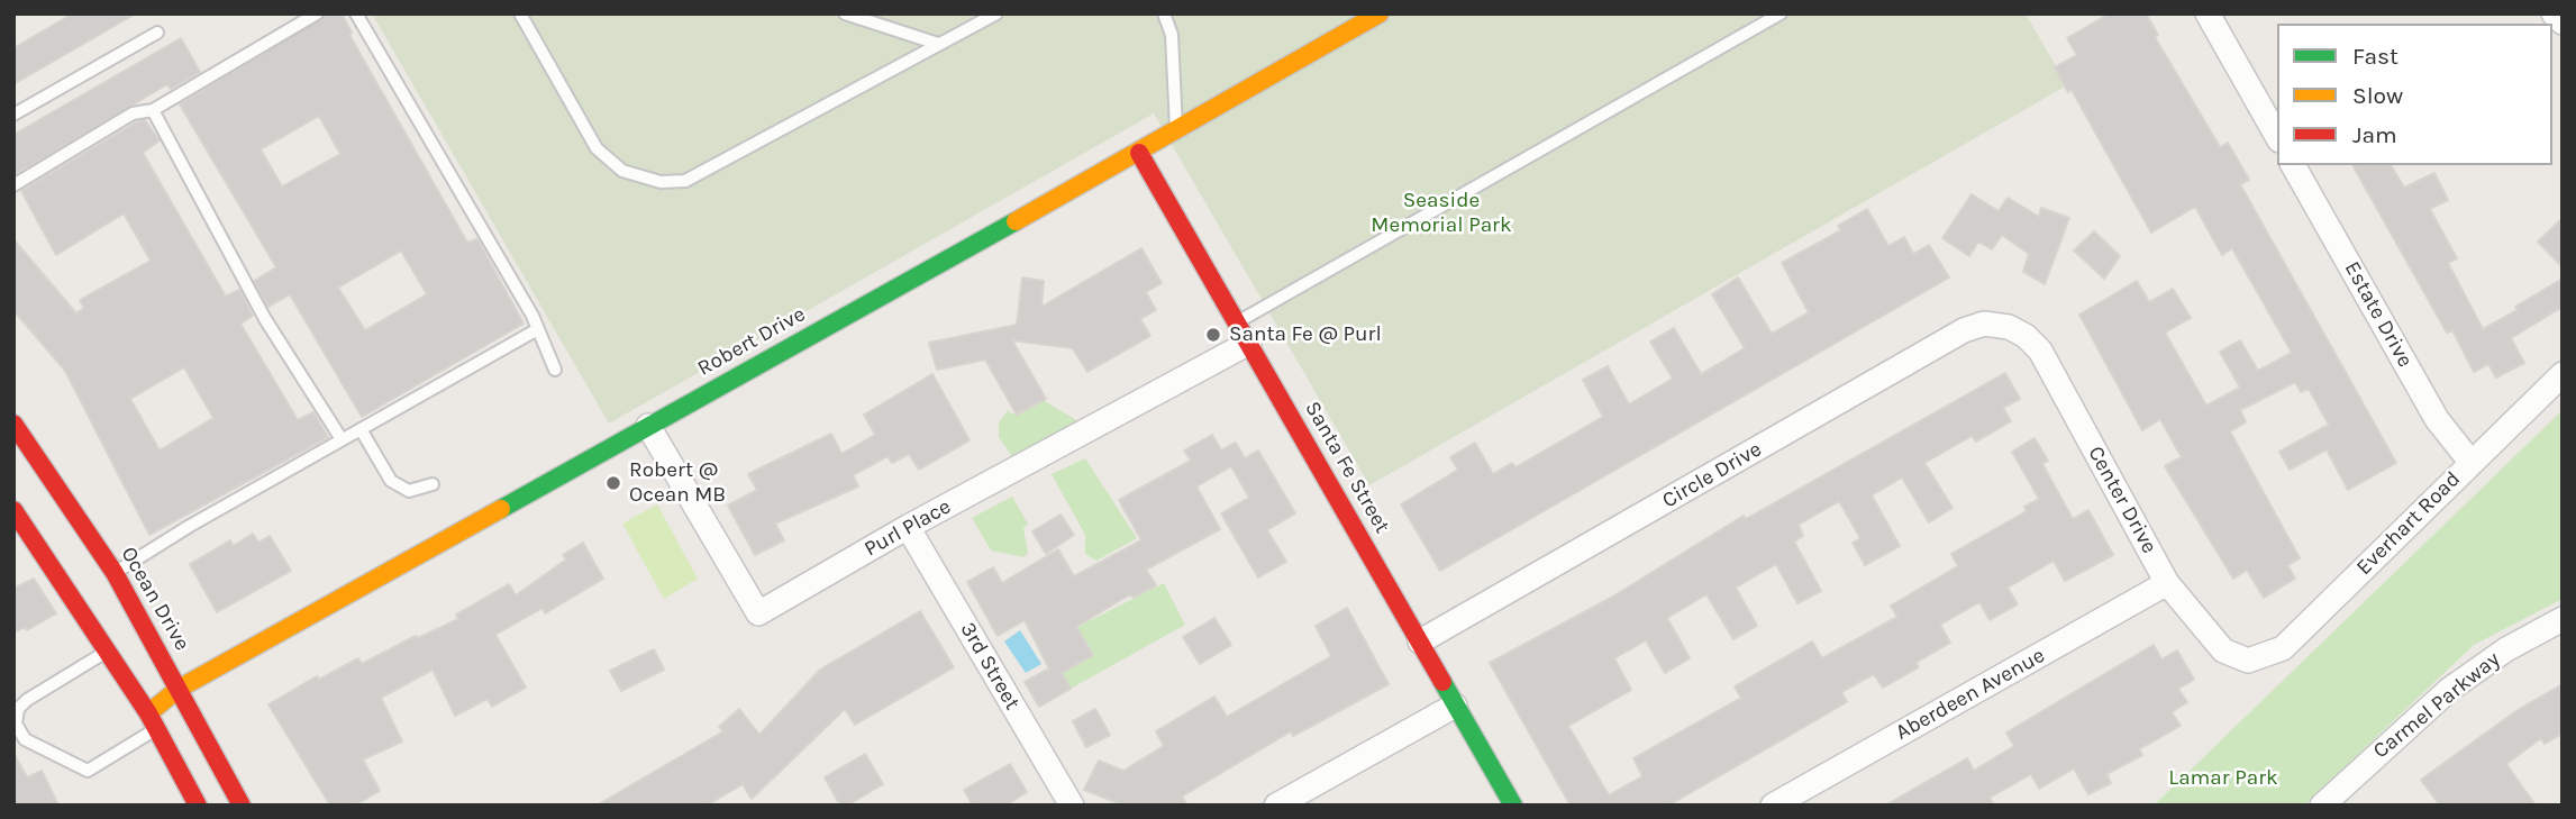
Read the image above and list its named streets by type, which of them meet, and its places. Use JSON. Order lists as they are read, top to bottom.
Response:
{
  "streets": {
    "street": [
      "Estate Drive",
      "Robert Drive",
      "Santa Fe Street",
      "Circle Drive",
      "Center Drive",
      "Everhart Road",
      "Purl Place",
      "Ocean Drive",
      "3rd Street",
      "Aberdeen Avenue",
      "Carmel Parkway"
    ]
  },
  "crossings": [
    ["Estate Drive", "Everhart Road"],
    ["Robert Drive", "Santa Fe Street"],
    ["Robert Drive", "Purl Place"],
    ["Robert Drive", "Ocean Drive"],
    ["Santa Fe Street", "Circle Drive"],
    ["Santa Fe Street", "Purl Place"],
    ["Circle Drive", "Center Drive"],
    ["Center Drive", "Everhart Road"],
    ["Center Drive", "Aberdeen Avenue"],
    ["Purl Place", "3rd Street"]
  ],
  "parks": ["Seaside Memorial Park", "Lamar Park"],
  "places": ["Santa Fe @ Purl", "Robert @ Ocean MB"],
  "legend": ["Fast", "Slow", "Jam"]
}
